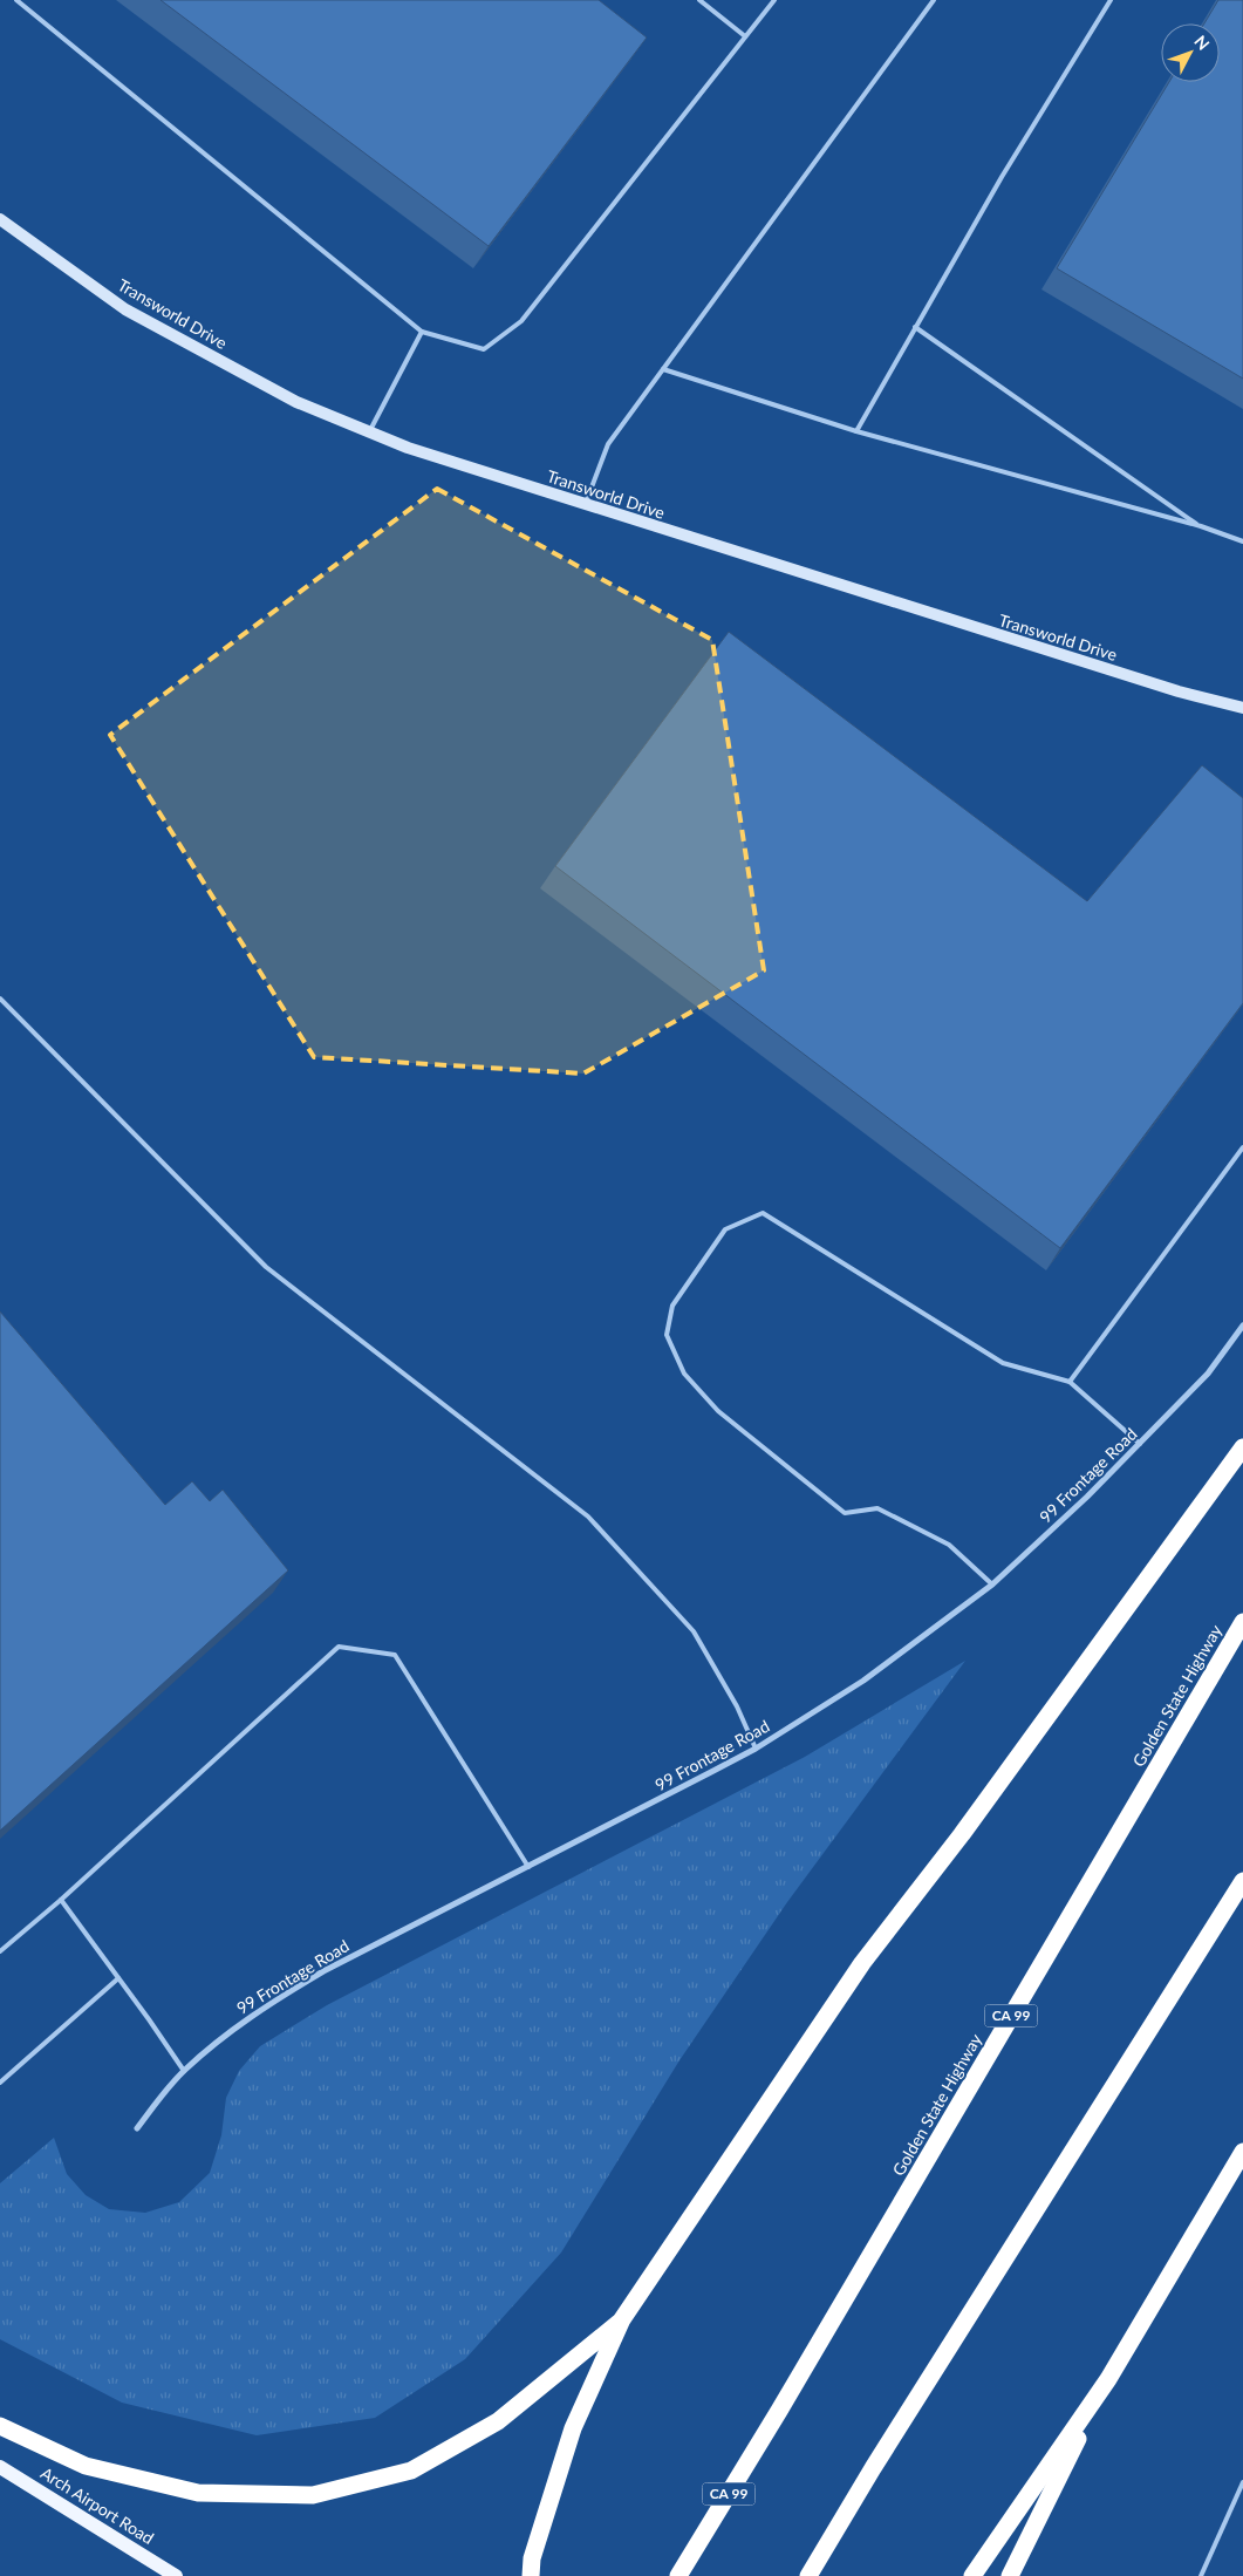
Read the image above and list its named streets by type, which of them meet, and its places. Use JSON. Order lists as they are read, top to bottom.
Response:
{
  "streets": {
    "highway": ["Golden State Highway", "CA 99"],
    "main road": ["Arch Airport Road"],
    "street": ["Transworld Drive", "99 Frontage Road"]
  },
  "north": "top right"
}
